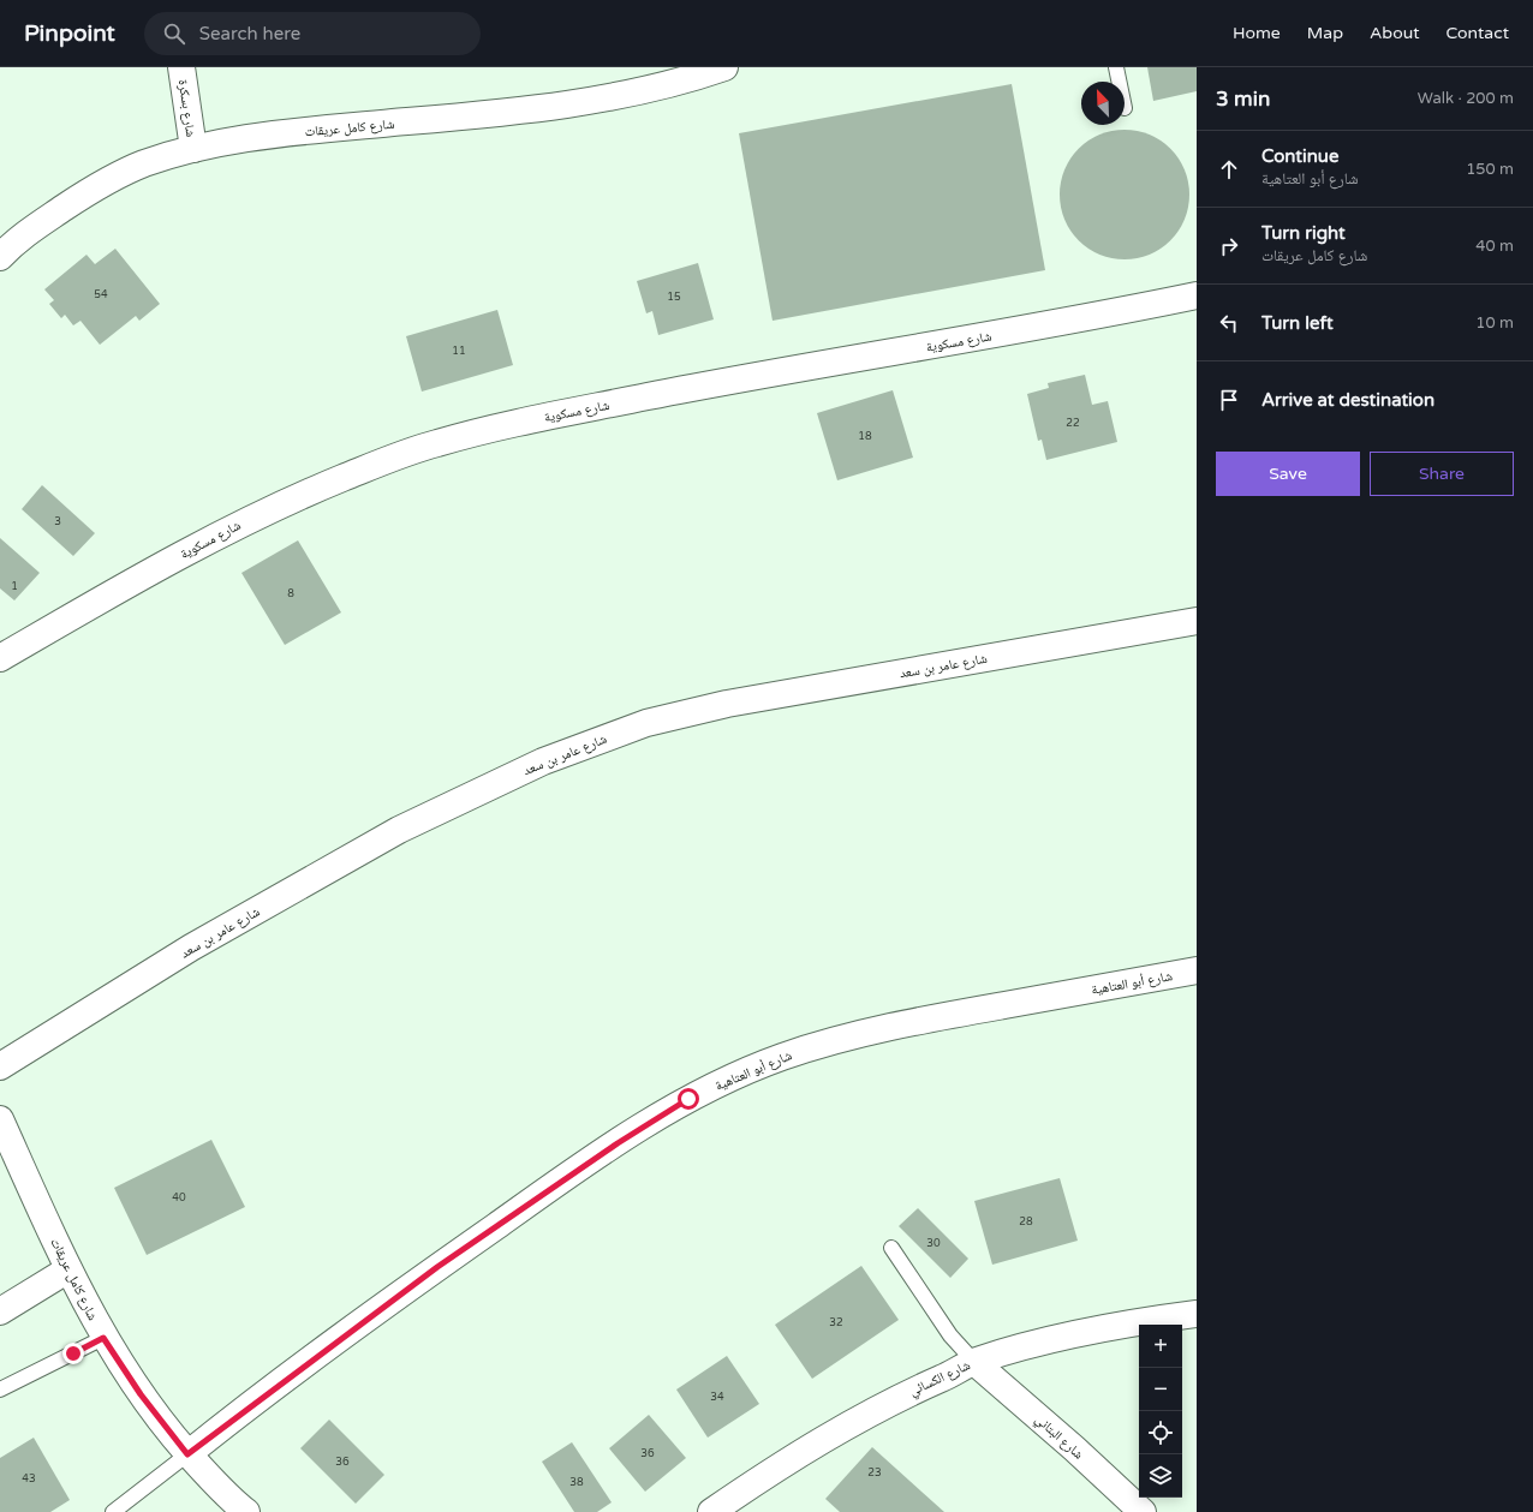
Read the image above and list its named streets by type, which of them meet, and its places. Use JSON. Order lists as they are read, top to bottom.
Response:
{
  "streets": {
    "street": [
      "شارع بسكرة",
      "شارع كامل عريقات",
      "شارع مسكوية",
      "شارع عامر بن سعد",
      "شارع أبو العتاهية",
      "شارع الكسائي",
      "شارع البتاني"
    ]
  },
  "crossings": [
    ["شارع بسكرة", "شارع كامل عريقات"],
    ["شارع كامل عريقات", "شارع أبو العتاهية"],
    ["شارع الكسائي", "شارع البتاني"]
  ],
  "house_numbers": [
    "54",
    "15",
    "11",
    "22",
    "18",
    "3",
    "1",
    "8",
    "40",
    "28",
    "30",
    "32",
    "34",
    "36",
    "36",
    "23",
    "43",
    "38"
  ],
  "north": "top left",
  "page": {
    "header": "Pinpoint",
    "search": "Search here",
    "nav": [
      "Home",
      "Map",
      "About",
      "Contact"
    ],
    "heading": ["3 min", "Walk · 200 m"],
    "list": [
      ["Continue", "شارع أبو العتاهية", "150 m"],
      ["Turn right", "شارع كامل عريقات", "40 m"],
      ["Turn left", "10 m"],
      "Arrive at destination"
    ],
    "buttons": ["Save", "Share"],
    "map_buttons": ["+", "−"]
  }
}
